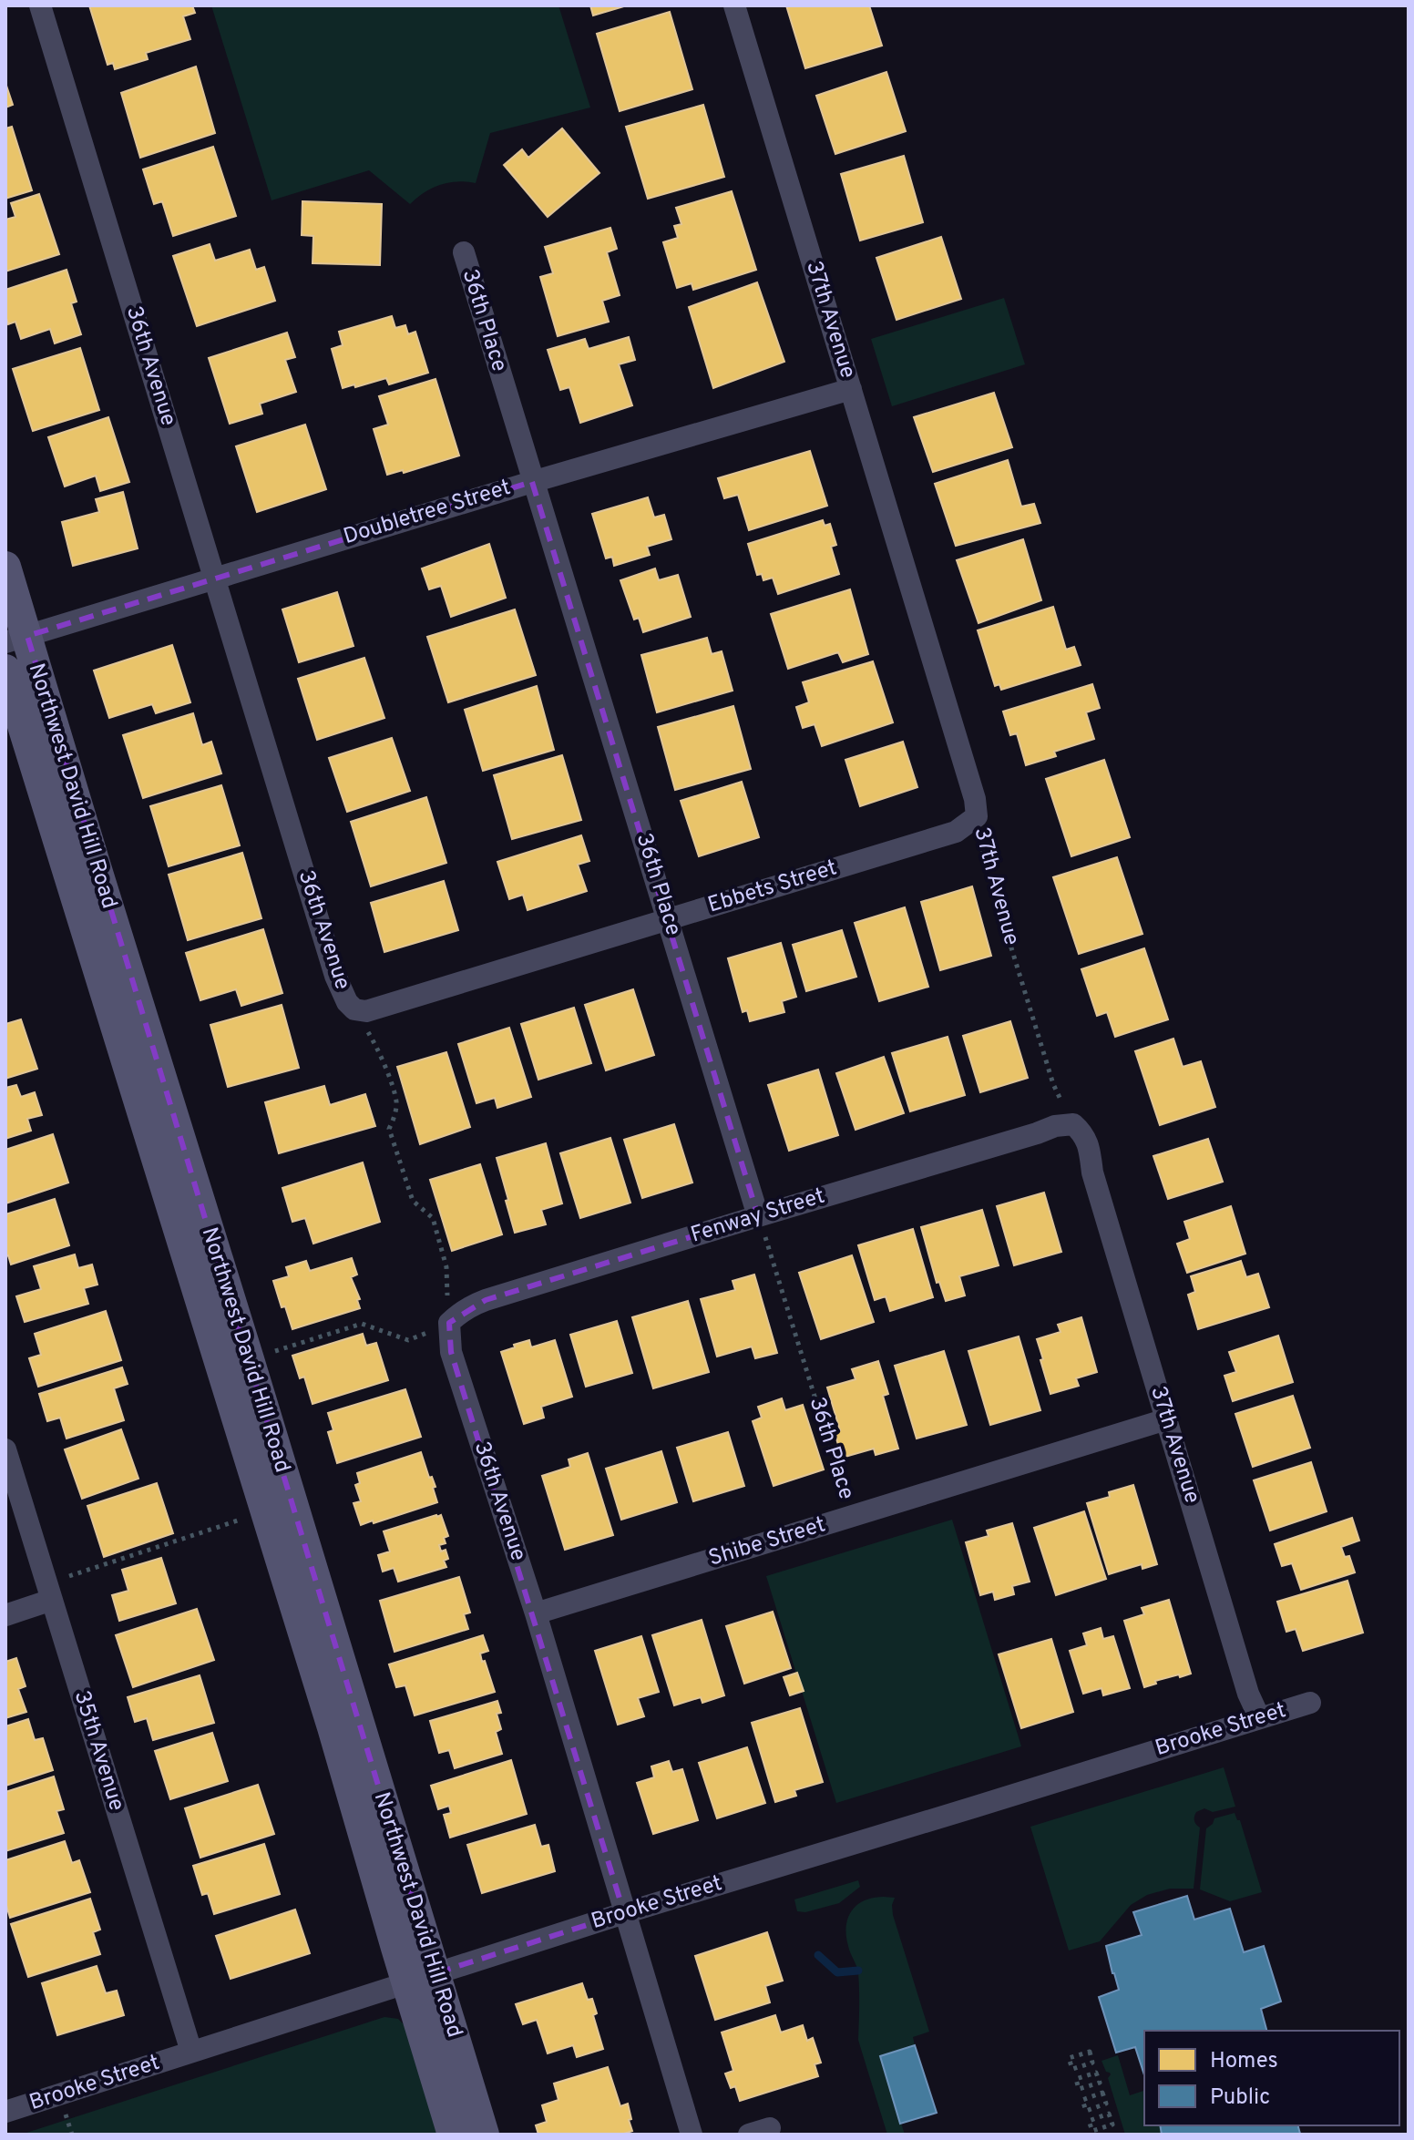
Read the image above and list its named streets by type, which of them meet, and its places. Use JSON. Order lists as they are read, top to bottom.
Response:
{
  "streets": {
    "street": [
      "37th Avenue",
      "36th Place",
      "36th Avenue",
      "Doubletree Street",
      "Northwest David Hill Road",
      "Ebbets Street",
      "Fenway Street",
      "Shibe Street",
      "Brooke Street",
      "35th Avenue"
    ]
  },
  "crossings": [
    ["37th Avenue", "Doubletree Street"],
    ["37th Avenue", "Ebbets Street"],
    ["37th Avenue", "Fenway Street"],
    ["37th Avenue", "Shibe Street"],
    ["37th Avenue", "Brooke Street"],
    ["36th Place", "Doubletree Street"],
    ["36th Place", "Ebbets Street"],
    ["36th Place", "Fenway Street"],
    ["36th Place", "Shibe Street"],
    ["36th Avenue", "Doubletree Street"],
    ["36th Avenue", "Ebbets Street"],
    ["36th Avenue", "Fenway Street"],
    ["36th Avenue", "Shibe Street"],
    ["36th Avenue", "Brooke Street"],
    ["Doubletree Street", "Northwest David Hill Road"],
    ["Northwest David Hill Road", "Brooke Street"],
    ["Brooke Street", "35th Avenue"]
  ],
  "legend": ["Homes", "Public"]
}
